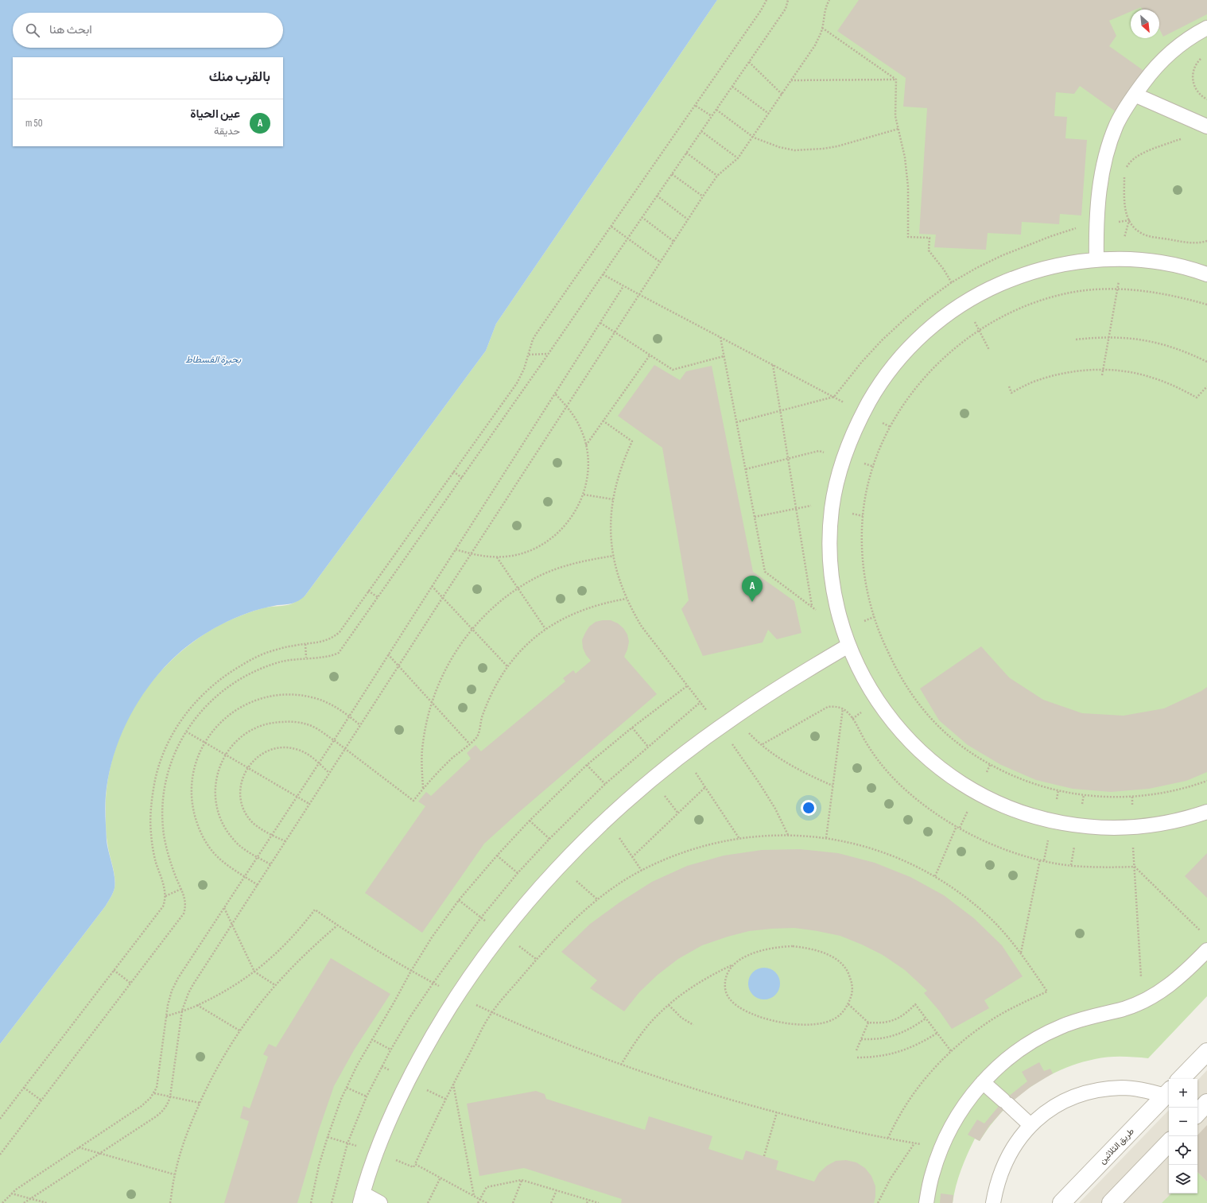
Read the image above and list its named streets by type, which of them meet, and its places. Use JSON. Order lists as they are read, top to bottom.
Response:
{
  "streets": {
    "street": ["طريق الثلاثين"]
  },
  "water": ["بحيرة الفسطاط"],
  "north": "bottom right",
  "page": {
    "search": "ابحث هنا",
    "heading": "بالقرب منك",
    "list": [
      {
        "mark": "A",
        "name": "عين الحياة",
        "note": "حديقة",
        "value": "50 m"
      }
    ],
    "pins": "A",
    "map_buttons": ["+", "−"]
  }
}
